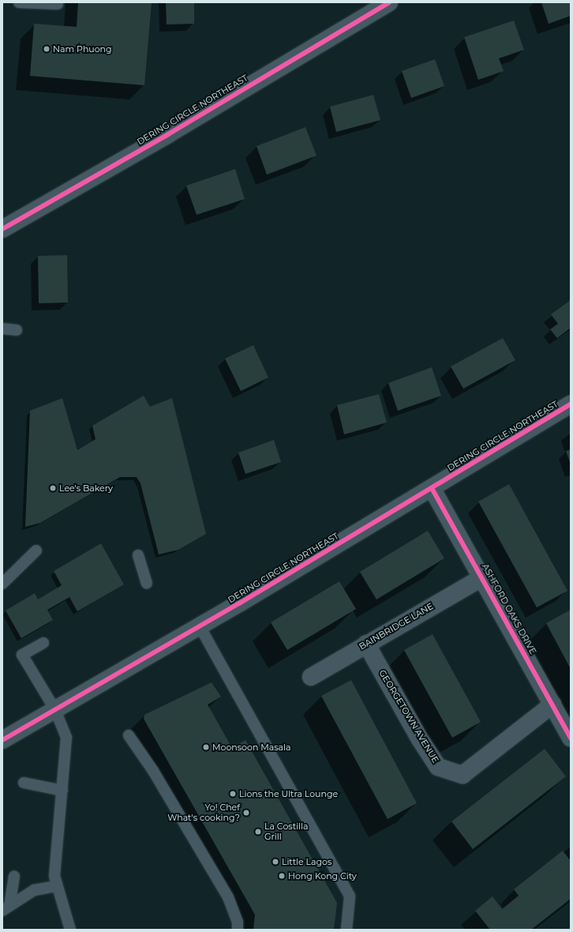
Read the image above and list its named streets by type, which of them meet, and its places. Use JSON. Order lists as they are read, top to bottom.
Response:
{
  "streets": {
    "street": [
      "DERING CIRCLE NORTHEAST",
      "ASHFORD OAKS DRIVE",
      "BAINBRIDGE LANE",
      "GEORGETOWN AVENUE"
    ]
  },
  "crossings": [
    ["DERING CIRCLE NORTHEAST", "ASHFORD OAKS DRIVE"],
    ["ASHFORD OAKS DRIVE", "BAINBRIDGE LANE"],
    ["ASHFORD OAKS DRIVE", "GEORGETOWN AVENUE"],
    ["BAINBRIDGE LANE", "GEORGETOWN AVENUE"]
  ],
  "places": [
    "Nam Phuong",
    "Lee's Bakery",
    "Moonsoon Masala",
    "Lions the Ultra Lounge",
    "Yo! Chef What's cooking?",
    "La Costilla Grill",
    "Little Lagos",
    "Hong Kong City"
  ]
}
